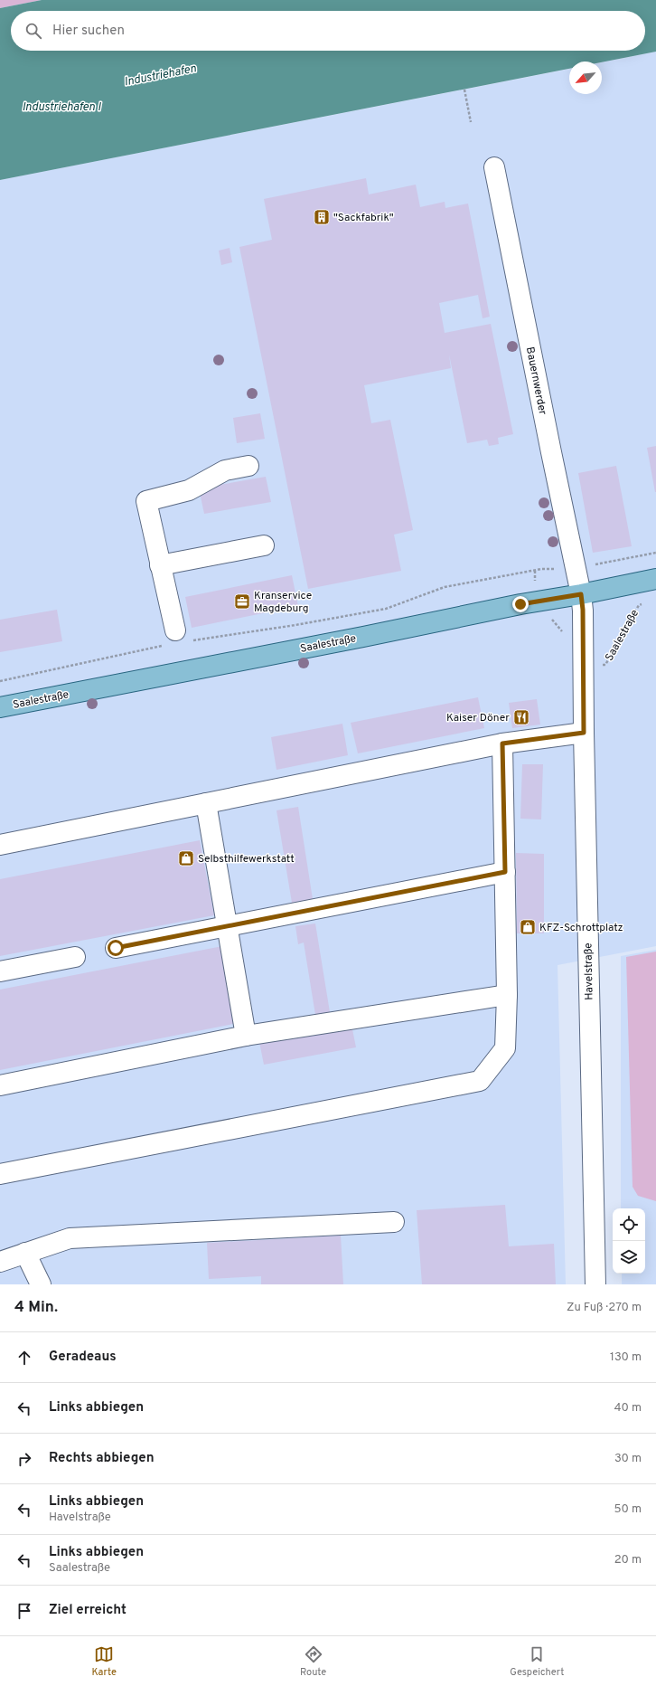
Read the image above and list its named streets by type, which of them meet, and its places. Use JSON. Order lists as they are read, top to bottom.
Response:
{
  "streets": {
    "main road": ["Saalestraße"],
    "street": ["Bauernwerder", "Havelstraße"]
  },
  "crossings": [
    ["Bauernwerder", "Saalestraße"],
    ["Bauernwerder", "Havelstraße"],
    ["Saalestraße", "Havelstraße"]
  ],
  "water": ["Industriehafen", "Industriehafen I"],
  "places": {
    "building": ["\"Sackfabrik\""],
    "office": ["Kranservice Magdeburg"],
    "restaurant": ["Kaiser Döner"],
    "shop": ["Selbsthilfewerkstatt", "KFZ-Schrottplatz"]
  },
  "north": "bottom left",
  "page": {
    "search": "Hier suchen",
    "heading": ["4 Min.", "Zu Fuß · 270 m"],
    "list": [
      ["Geradeaus", "130 m"],
      ["Links abbiegen", "40 m"],
      ["Rechts abbiegen", "30 m"],
      ["Links abbiegen", "Havelstraße", "50 m"],
      ["Links abbiegen", "Saalestraße", "20 m"],
      "Ziel erreicht"
    ],
    "nav": ["Karte", "Route", "Gespeichert"]
  }
}
